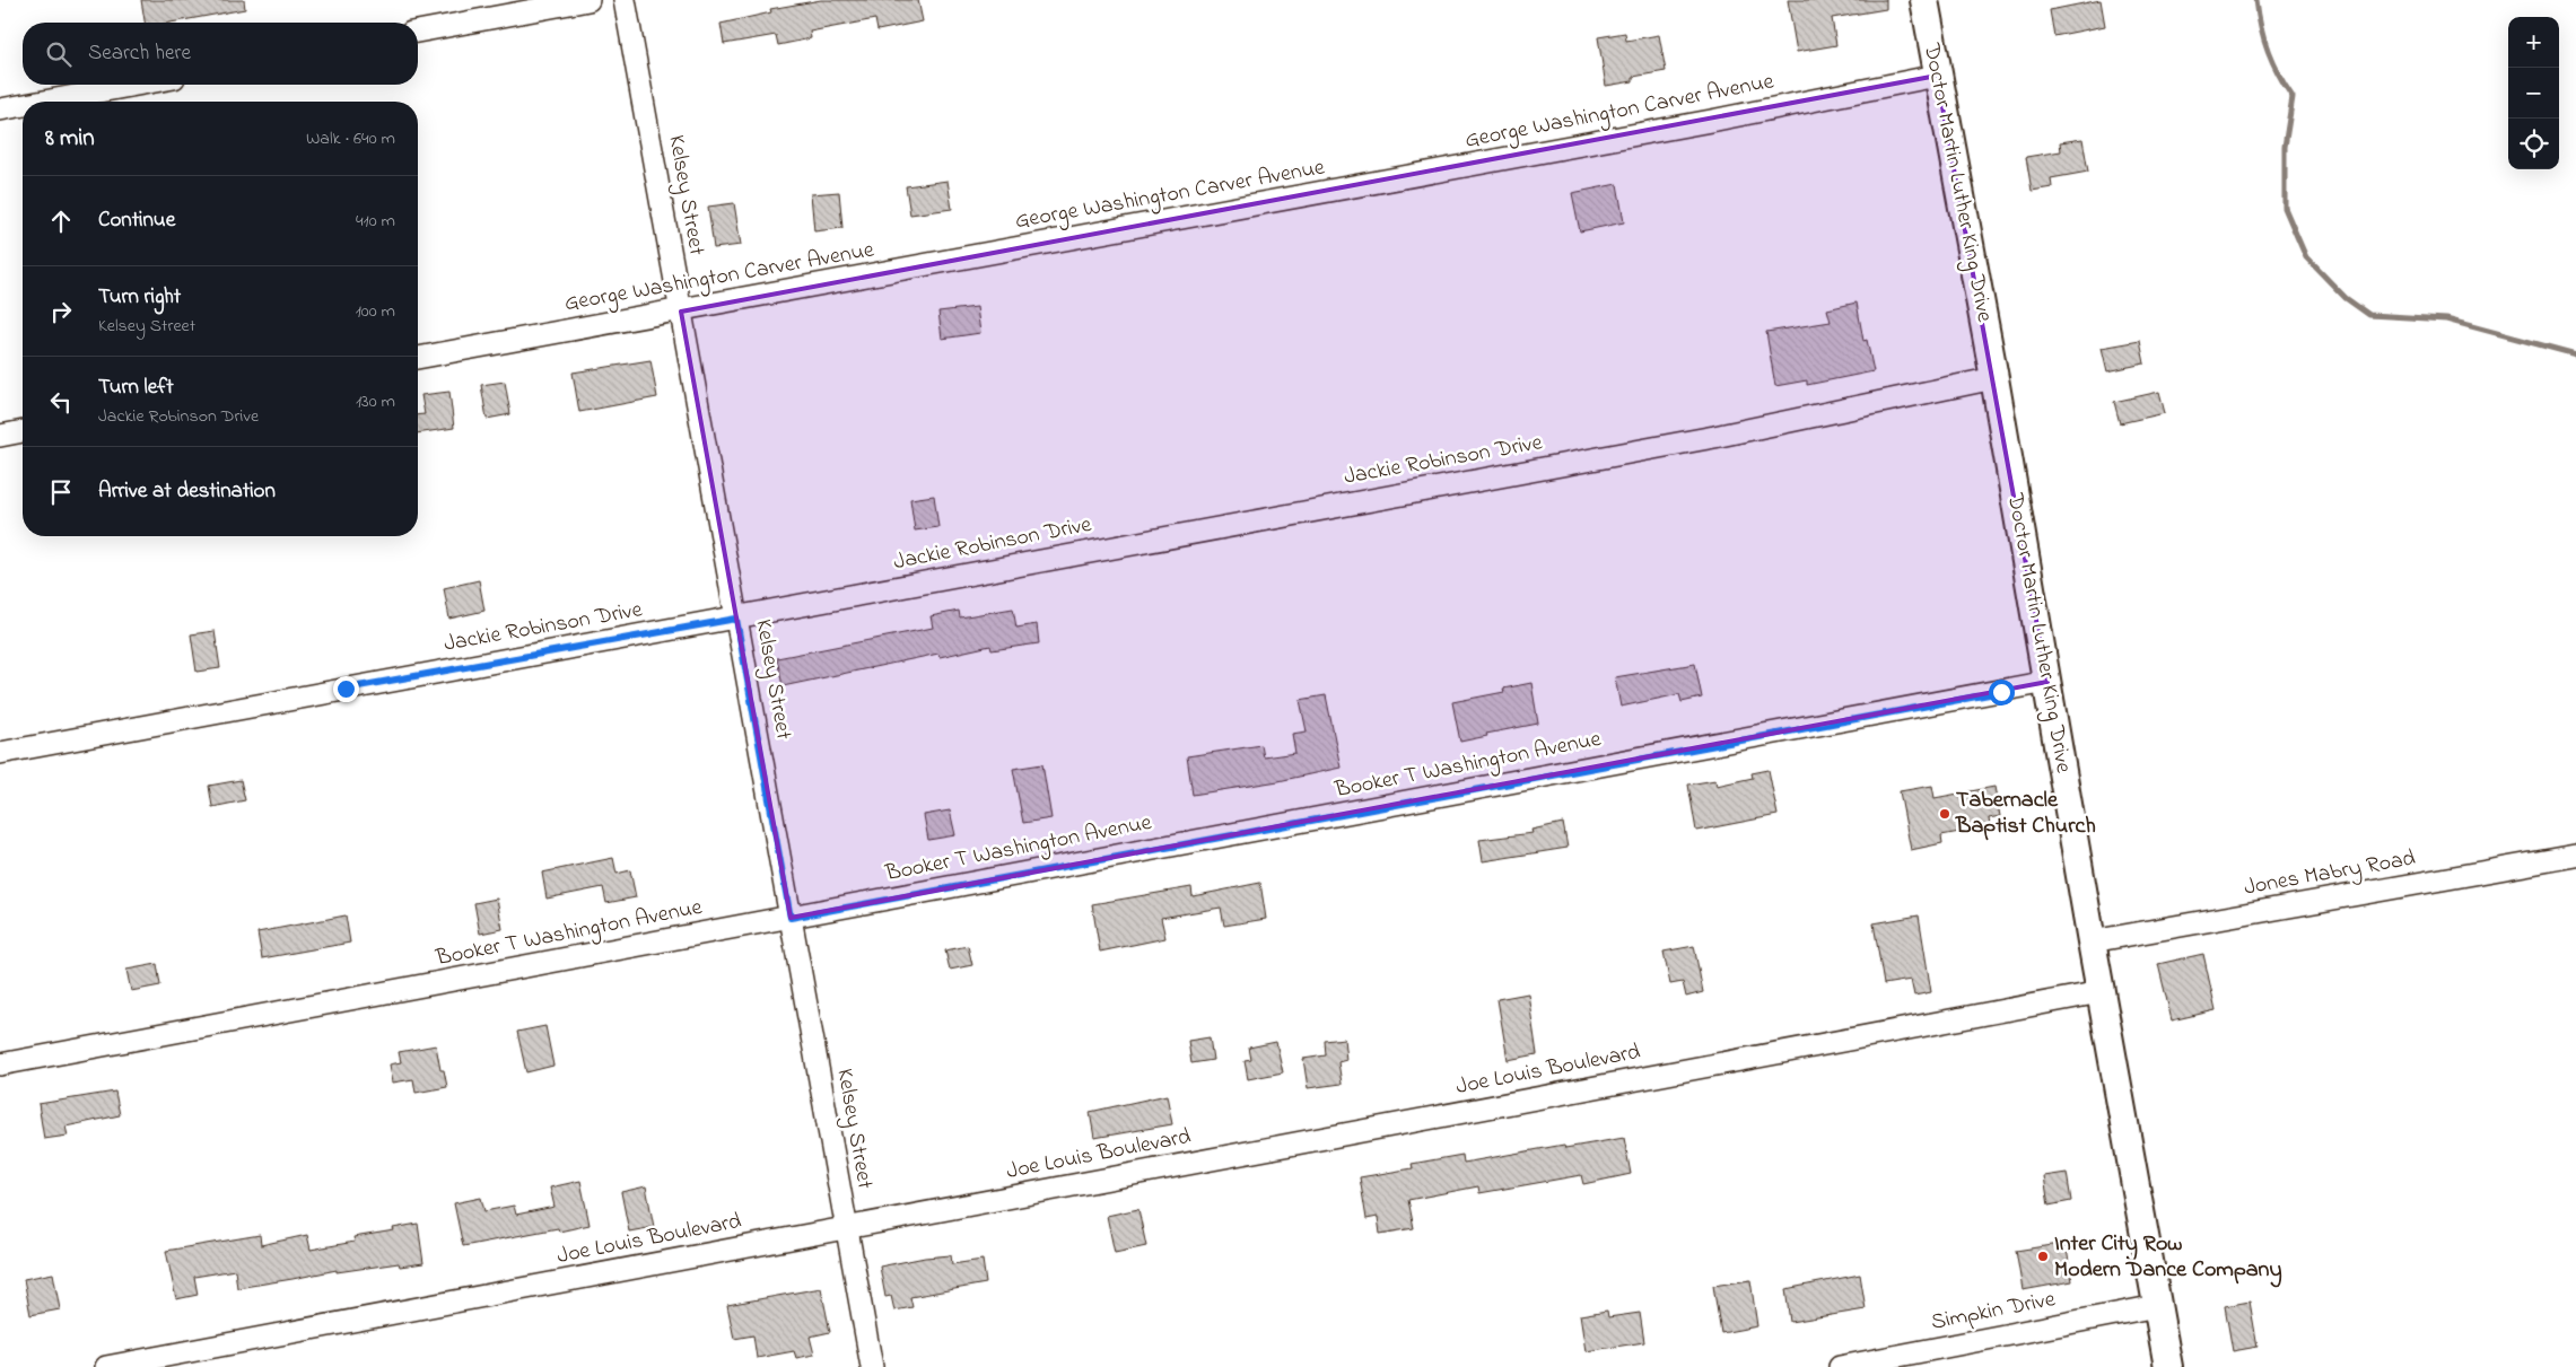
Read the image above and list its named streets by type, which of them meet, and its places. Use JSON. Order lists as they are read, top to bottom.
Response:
{
  "streets": {
    "main road": ["Doctor Martin Luther King Drive"],
    "street": [
      "George Washington Carver Avenue",
      "Kelsey Street",
      "Jackie Robinson Drive",
      "Booker T Washington Avenue",
      "Jones Mabry Road",
      "Joe Louis Boulevard",
      "Simpkin Drive"
    ]
  },
  "crossings": [
    ["George Washington Carver Avenue", "Doctor Martin Luther King Drive"],
    ["George Washington Carver Avenue", "Kelsey Street"],
    ["Doctor Martin Luther King Drive", "Jackie Robinson Drive"],
    ["Doctor Martin Luther King Drive", "Booker T Washington Avenue"],
    ["Doctor Martin Luther King Drive", "Jones Mabry Road"],
    ["Doctor Martin Luther King Drive", "Joe Louis Boulevard"],
    ["Doctor Martin Luther King Drive", "Simpkin Drive"],
    ["Kelsey Street", "Jackie Robinson Drive"],
    ["Kelsey Street", "Booker T Washington Avenue"],
    ["Kelsey Street", "Joe Louis Boulevard"]
  ],
  "places": ["Tabernacle Baptist Church", "Inter City Row Modern Dance Company"],
  "page": {
    "map_buttons": ["+", "−"],
    "search": "Search here",
    "heading": ["8 min", "Walk · 640 m"],
    "list": [
      ["Continue", "410 m"],
      ["Turn right", "Kelsey Street", "100 m"],
      ["Turn left", "Jackie Robinson Drive", "130 m"],
      "Arrive at destination"
    ]
  }
}
